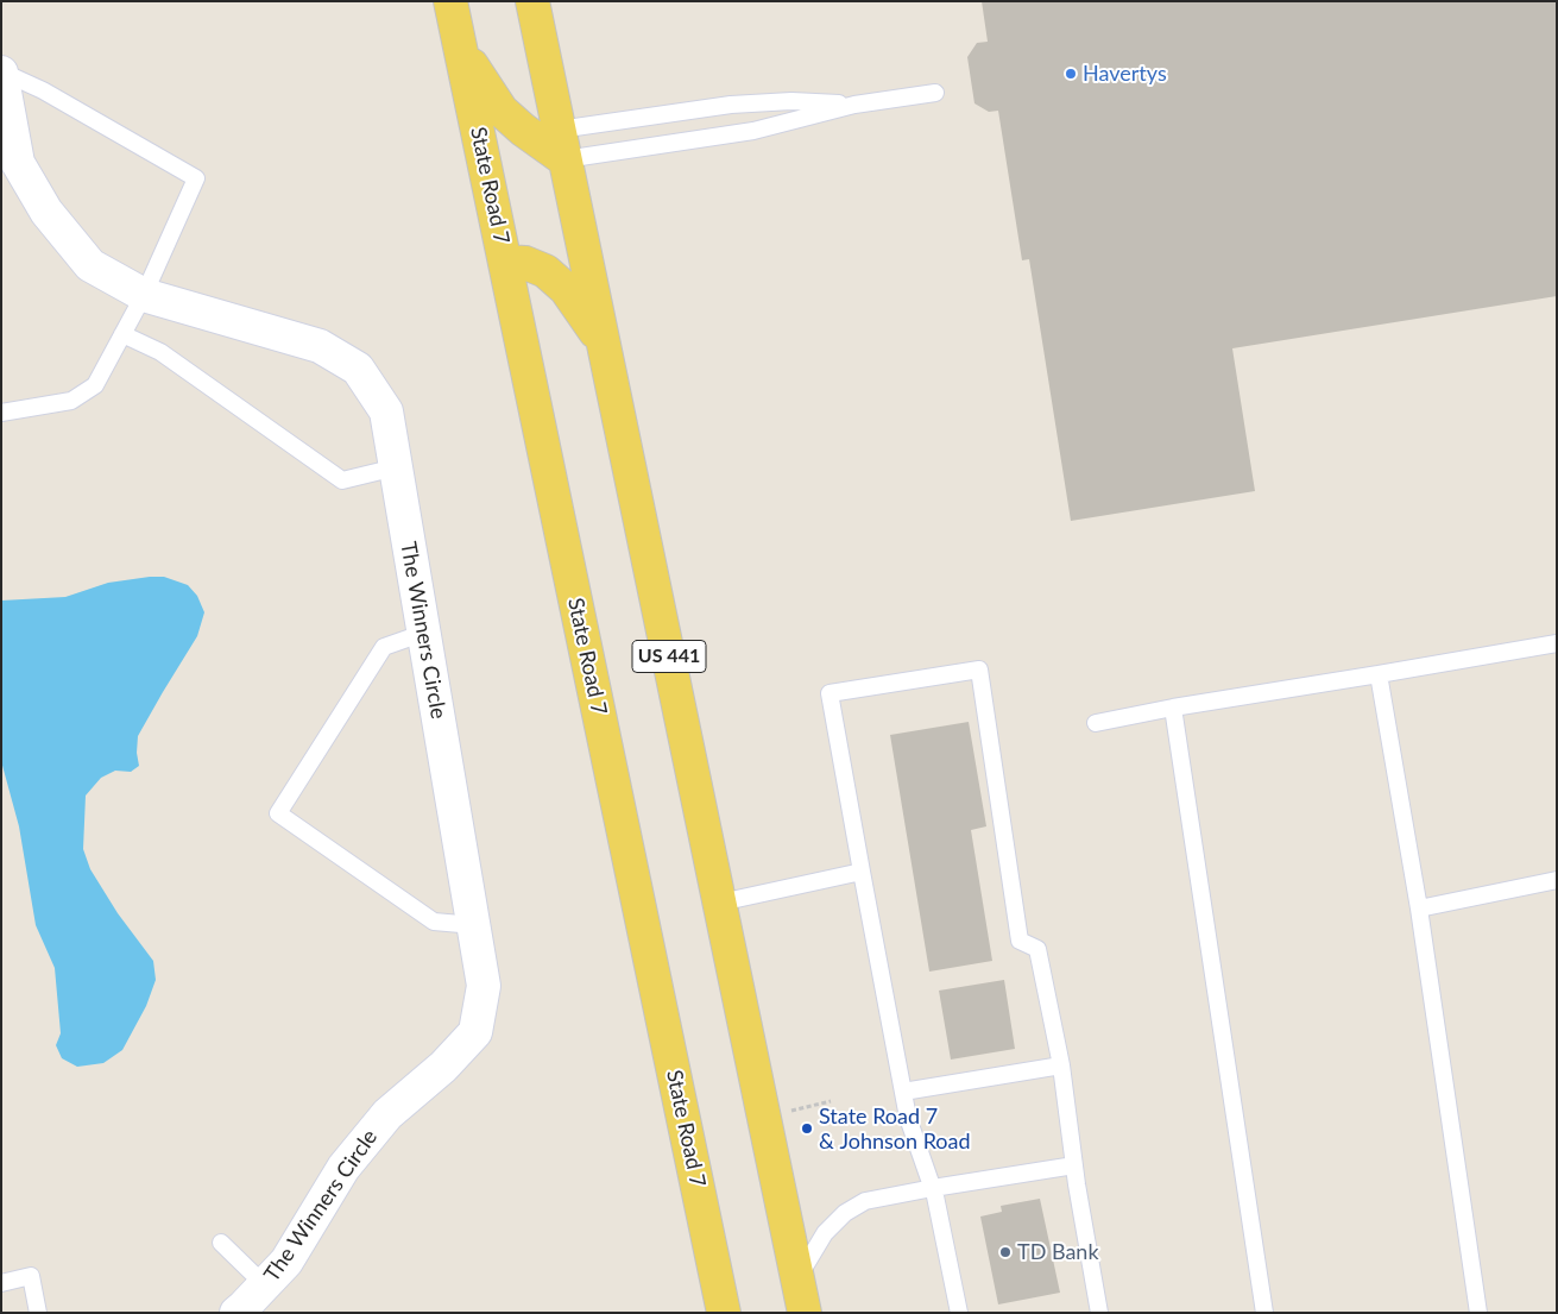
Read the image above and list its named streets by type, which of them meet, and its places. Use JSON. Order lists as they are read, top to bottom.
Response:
{
  "streets": {
    "main road": ["State Road 7", "US 441"],
    "street": ["The Winners Circle"]
  },
  "places": ["Havertys", "State Road 7 & Johnson Road", "TD Bank"]
}
